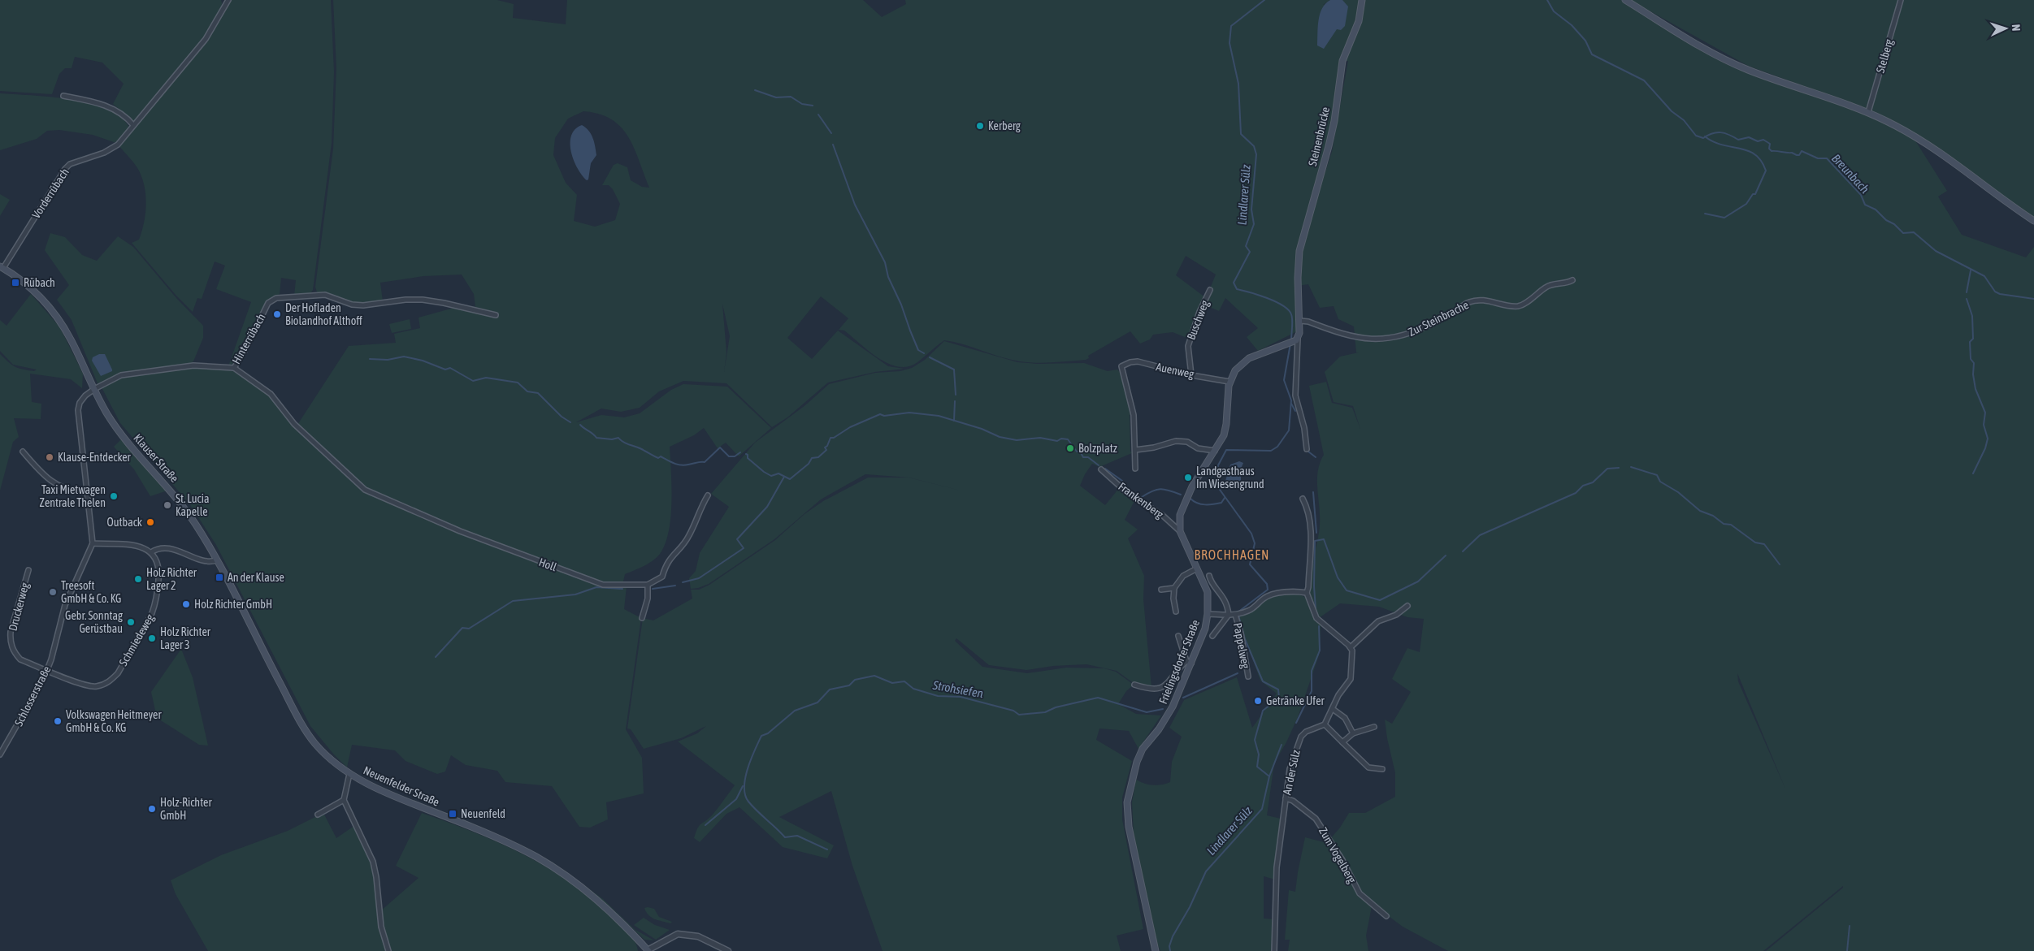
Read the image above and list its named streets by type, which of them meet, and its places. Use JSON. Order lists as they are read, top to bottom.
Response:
{
  "streets": {
    "main road": [
      "Steinenbrücke",
      "Klauser Straße",
      "Frielingsdorfer Straße",
      "Neuenfelder Straße"
    ],
    "street": [
      "Stelberg",
      "Vorderrübach",
      "Zur Steinbrache",
      "Buschweg",
      "Hinterrübach",
      "Auenweg",
      "Frankenberg",
      "Holl",
      "Druckerweg",
      "Schmiedeweg",
      "Pappelweg",
      "Schlosserstraße",
      "An der Sülz",
      "Zum Vogelberg"
    ]
  },
  "crossings": [
    ["Steinenbrücke", "Zur Steinbrache"],
    ["Vorderrübach", "Klauser Straße"],
    ["Buschweg", "Auenweg"],
    ["Hinterrübach", "Klauser Straße"],
    ["Hinterrübach", "Holl"],
    ["Auenweg", "Frielingsdorfer Straße"],
    ["Klauser Straße", "Neuenfelder Straße"],
    ["Frankenberg", "Frielingsdorfer Straße"],
    ["Druckerweg", "Schmiedeweg"],
    ["Druckerweg", "Schlosserstraße"],
    ["Schmiedeweg", "Schlosserstraße"],
    ["An der Sülz", "Zum Vogelberg"]
  ],
  "districts": ["BROCHHAGEN"],
  "water": ["Breunbach", "Lindlarer Sülz", "Strohsiefen"],
  "places": {
    "other": [
      "Kerberg",
      "Der Hofladen Biolandhof Althoff",
      "Bolzplatz",
      "Klause-Entdecker",
      "Landgasthaus Im Wiesengrund",
      "Taxi Mietwagen Zentrale Thelen",
      "St. Lucia Kapelle",
      "Outback",
      "Holz Richter Lager 2",
      "Treesoft GmbH & Co. KG",
      "Holz Richter GmbH",
      "Gebr. Sonntag Gerüstbau",
      "Holz Richter Lager 3",
      "Getränke Ufer",
      "Volkswagen Heitmeyer GmbH & Co. KG",
      "Holz-Richter GmbH"
    ],
    "transit": ["Rübach", "An der Klause", "Neuenfeld"]
  },
  "north": "right"
}
